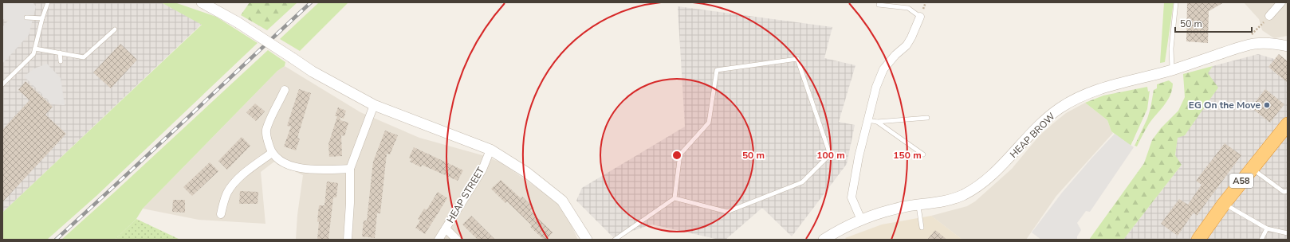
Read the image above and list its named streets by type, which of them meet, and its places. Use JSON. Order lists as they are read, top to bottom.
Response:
{
  "streets": {
    "highway": ["A58"],
    "street": ["HEAP BROW", "HEAP STREET"]
  },
  "places": ["EG On the Move"],
  "scale_bar": "50 m",
  "rings": ["50 m", "100 m", "150 m"]
}
